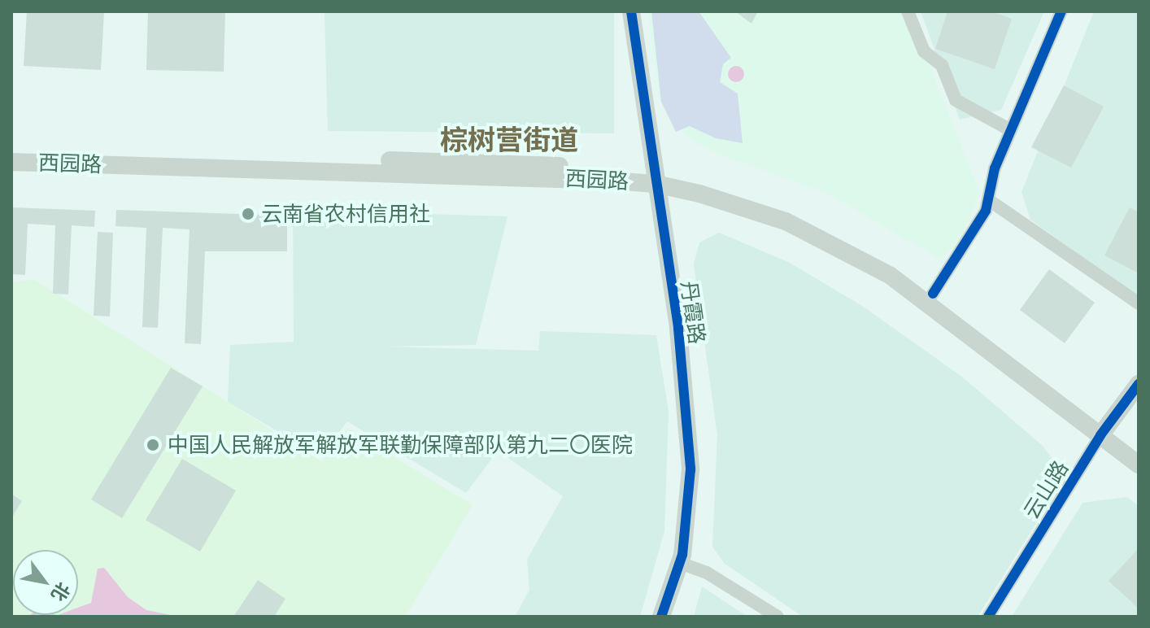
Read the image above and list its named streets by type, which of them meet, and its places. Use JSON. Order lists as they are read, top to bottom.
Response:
{
  "streets": {
    "main road": ["西园路", "丹霞路", "云山路"]
  },
  "crossings": [
    ["西园路", "丹霞路"],
    ["西园路", "云山路"]
  ],
  "districts": ["棕树营街道"],
  "places": ["云南省农村信用社", "中国人民解放军解放军联勤保障部队第九二〇医院"],
  "north": "bottom right"
}
